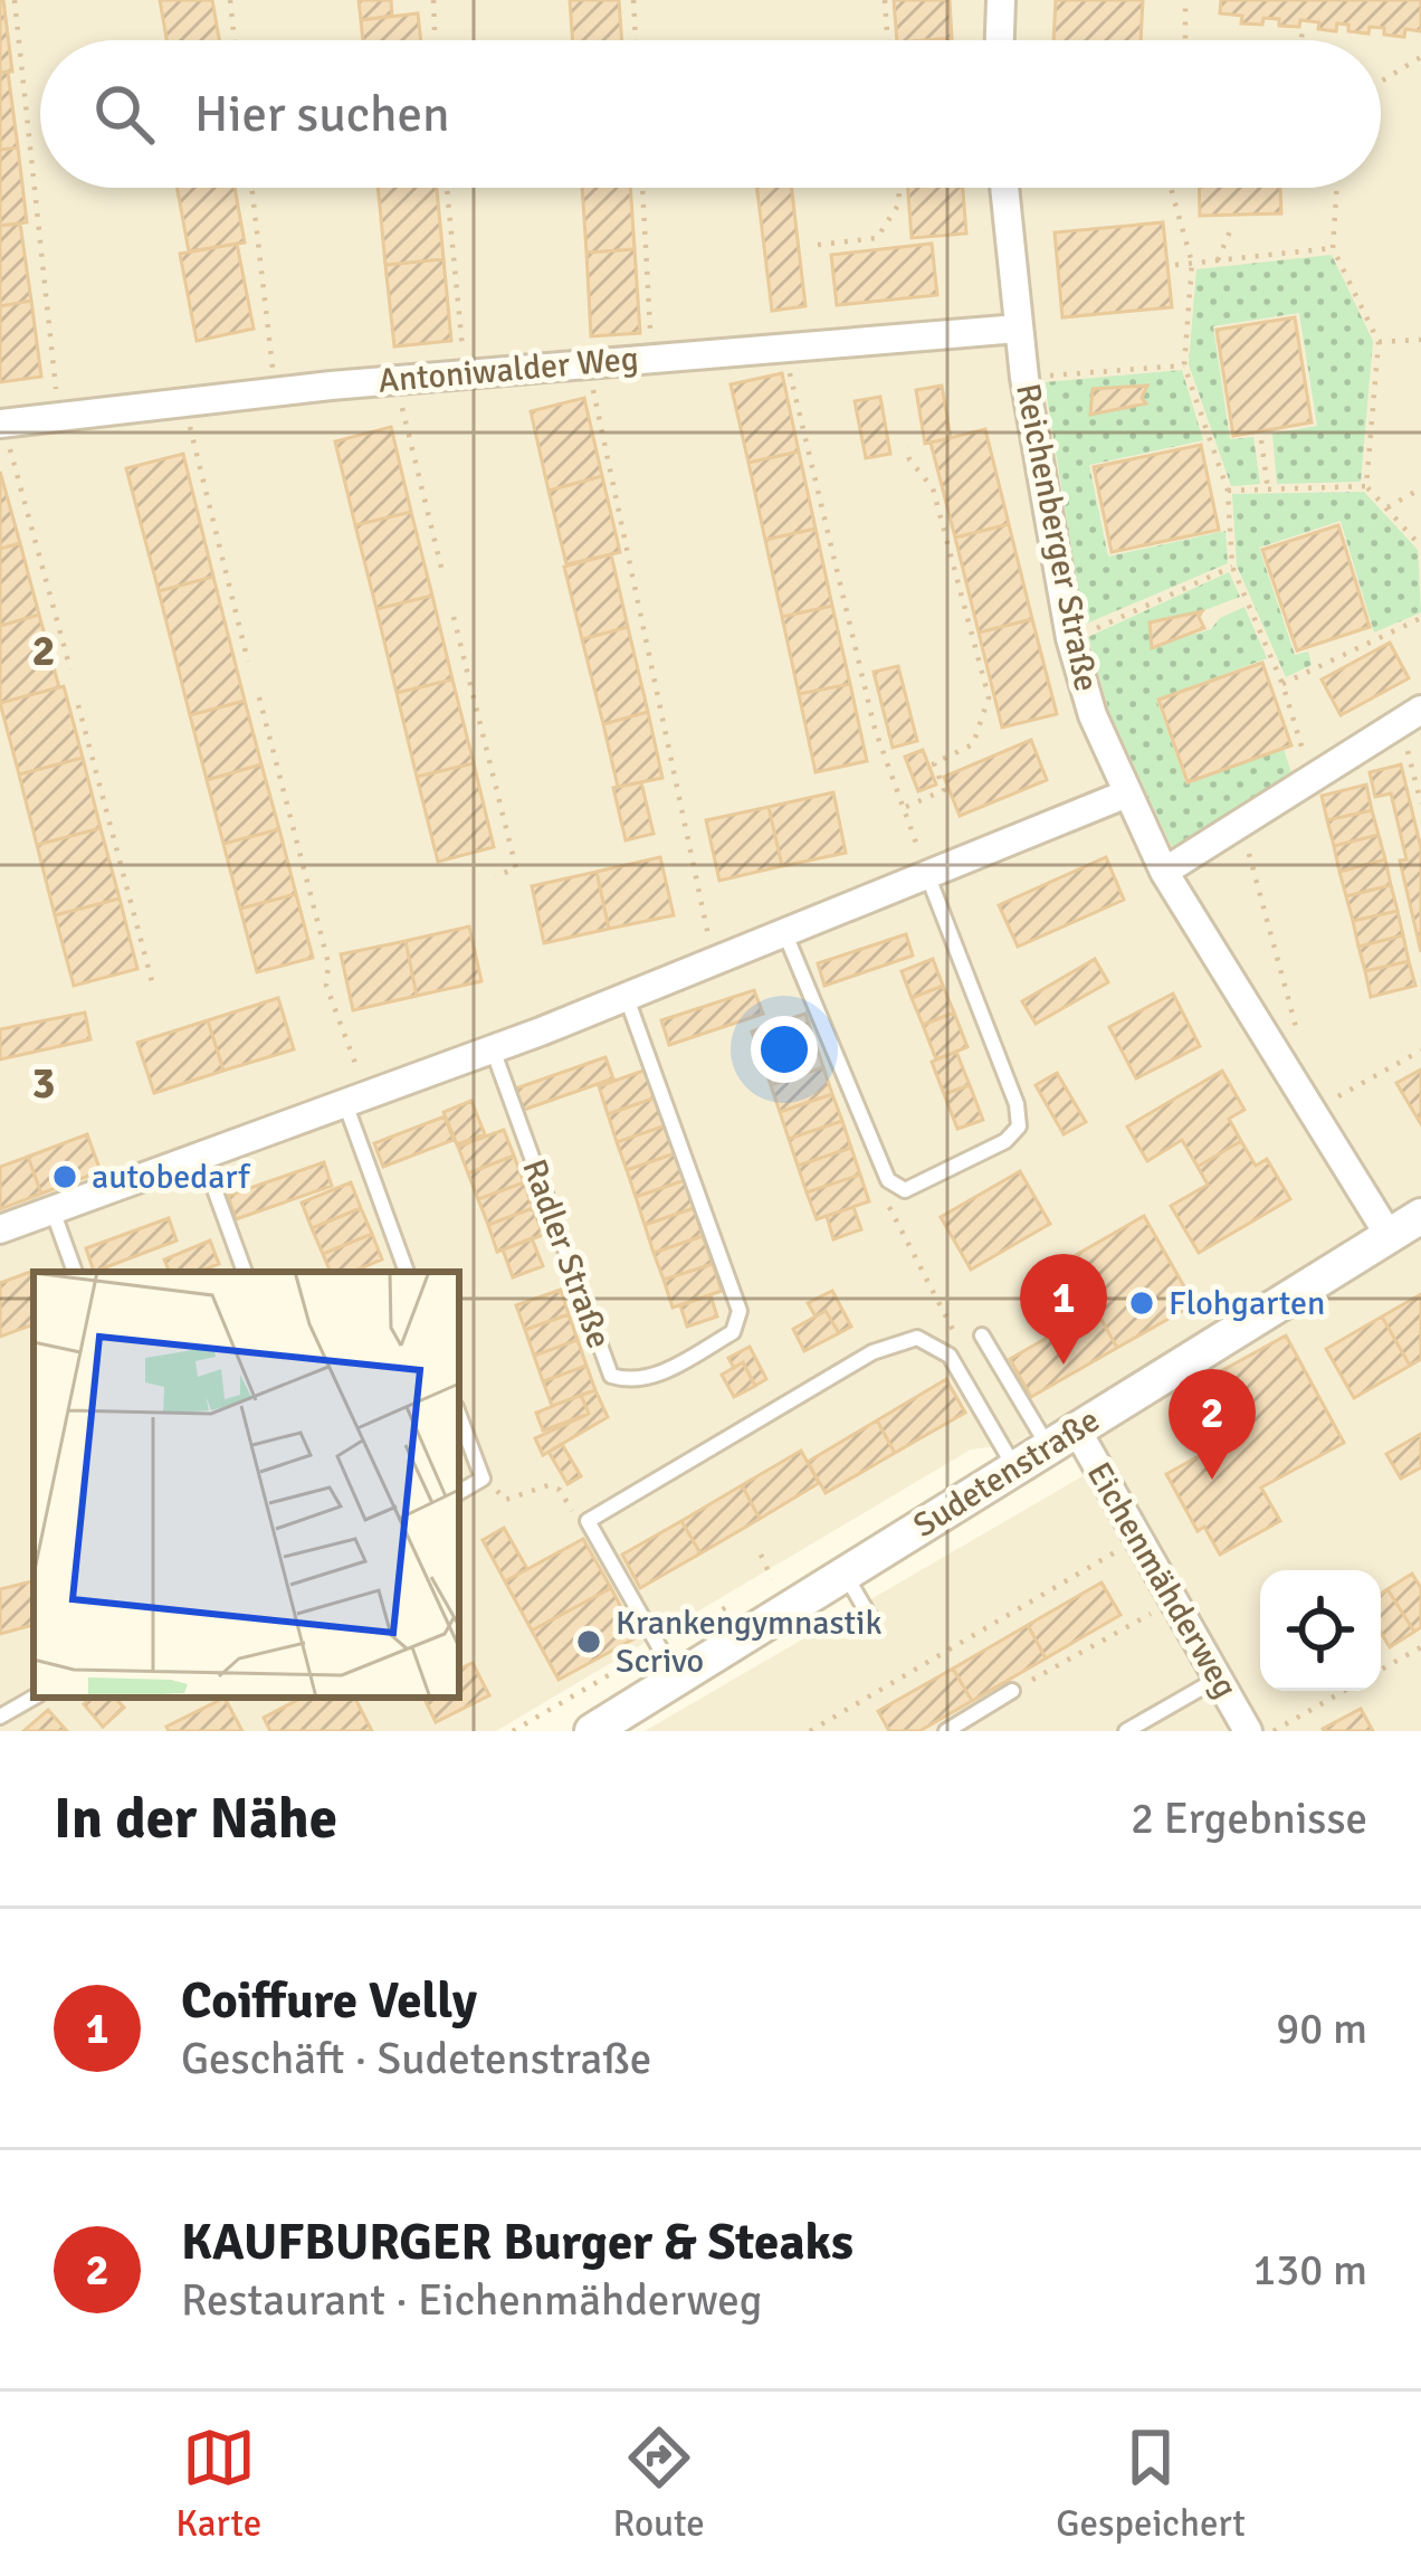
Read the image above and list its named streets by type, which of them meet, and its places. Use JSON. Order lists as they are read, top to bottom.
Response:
{
  "streets": {
    "street": [
      "Antoniwalder Weg",
      "Reichenberger Straße",
      "Sudetenstraße",
      "Eichenmähderweg"
    ],
    "lane": ["Radler Straße"]
  },
  "crossings": [
    ["Antoniwalder Weg", "Reichenberger Straße"],
    ["Reichenberger Straße", "Sudetenstraße"],
    ["Sudetenstraße", "Eichenmähderweg"]
  ],
  "places": ["autobedarf", "Flohgarten", "Krankengymnastik Scrivo"],
  "page": {
    "search": "Hier suchen",
    "pins": ["1", "2"],
    "heading": ["In der Nähe", "2 Ergebnisse"],
    "list": [
      {
        "mark": "1",
        "name": "Coiffure Velly",
        "note": "Geschäft · Sudetenstraße",
        "value": "90 m"
      },
      {
        "mark": "2",
        "name": "KAUFBURGER Burger & Steaks",
        "note": "Restaurant · Eichenmähderweg",
        "value": "130 m"
      }
    ],
    "nav": ["Karte", "Route", "Gespeichert"]
  },
  "grid": {
    "rows": ["2", "3"]
  }
}
